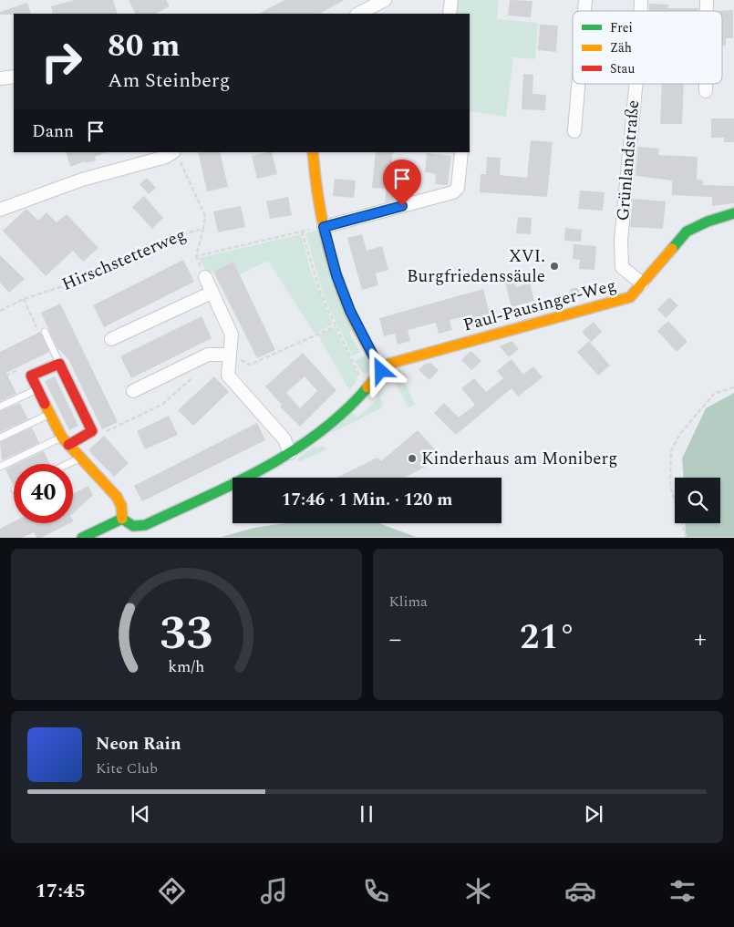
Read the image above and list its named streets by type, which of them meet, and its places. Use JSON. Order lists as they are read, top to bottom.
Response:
{
  "streets": {
    "street": ["Grünlandstraße", "Paul-Pausinger-Weg"],
    "path": ["Hirschstetterweg"]
  },
  "crossings": [
    ["Grünlandstraße", "Paul-Pausinger-Weg"]
  ],
  "places": ["XVI. Burgfriedenssäule", "Kinderhaus am Moniberg"],
  "legend": ["Frei", "Zäh", "Stau"],
  "page": {
    "turn": ["80 m", "Am Steinberg"],
    "then": "Dann",
    "limit": "40",
    "trip": "17:46 · 1 Min. · 120 m",
    "tile": "Klima",
    "heat": ["−", "21°", "+"],
    "song": ["Neon Rain", "Kite Club"],
    "tabs": "17:45",
    "gauge": ["33", "km/h"]
  }
}
